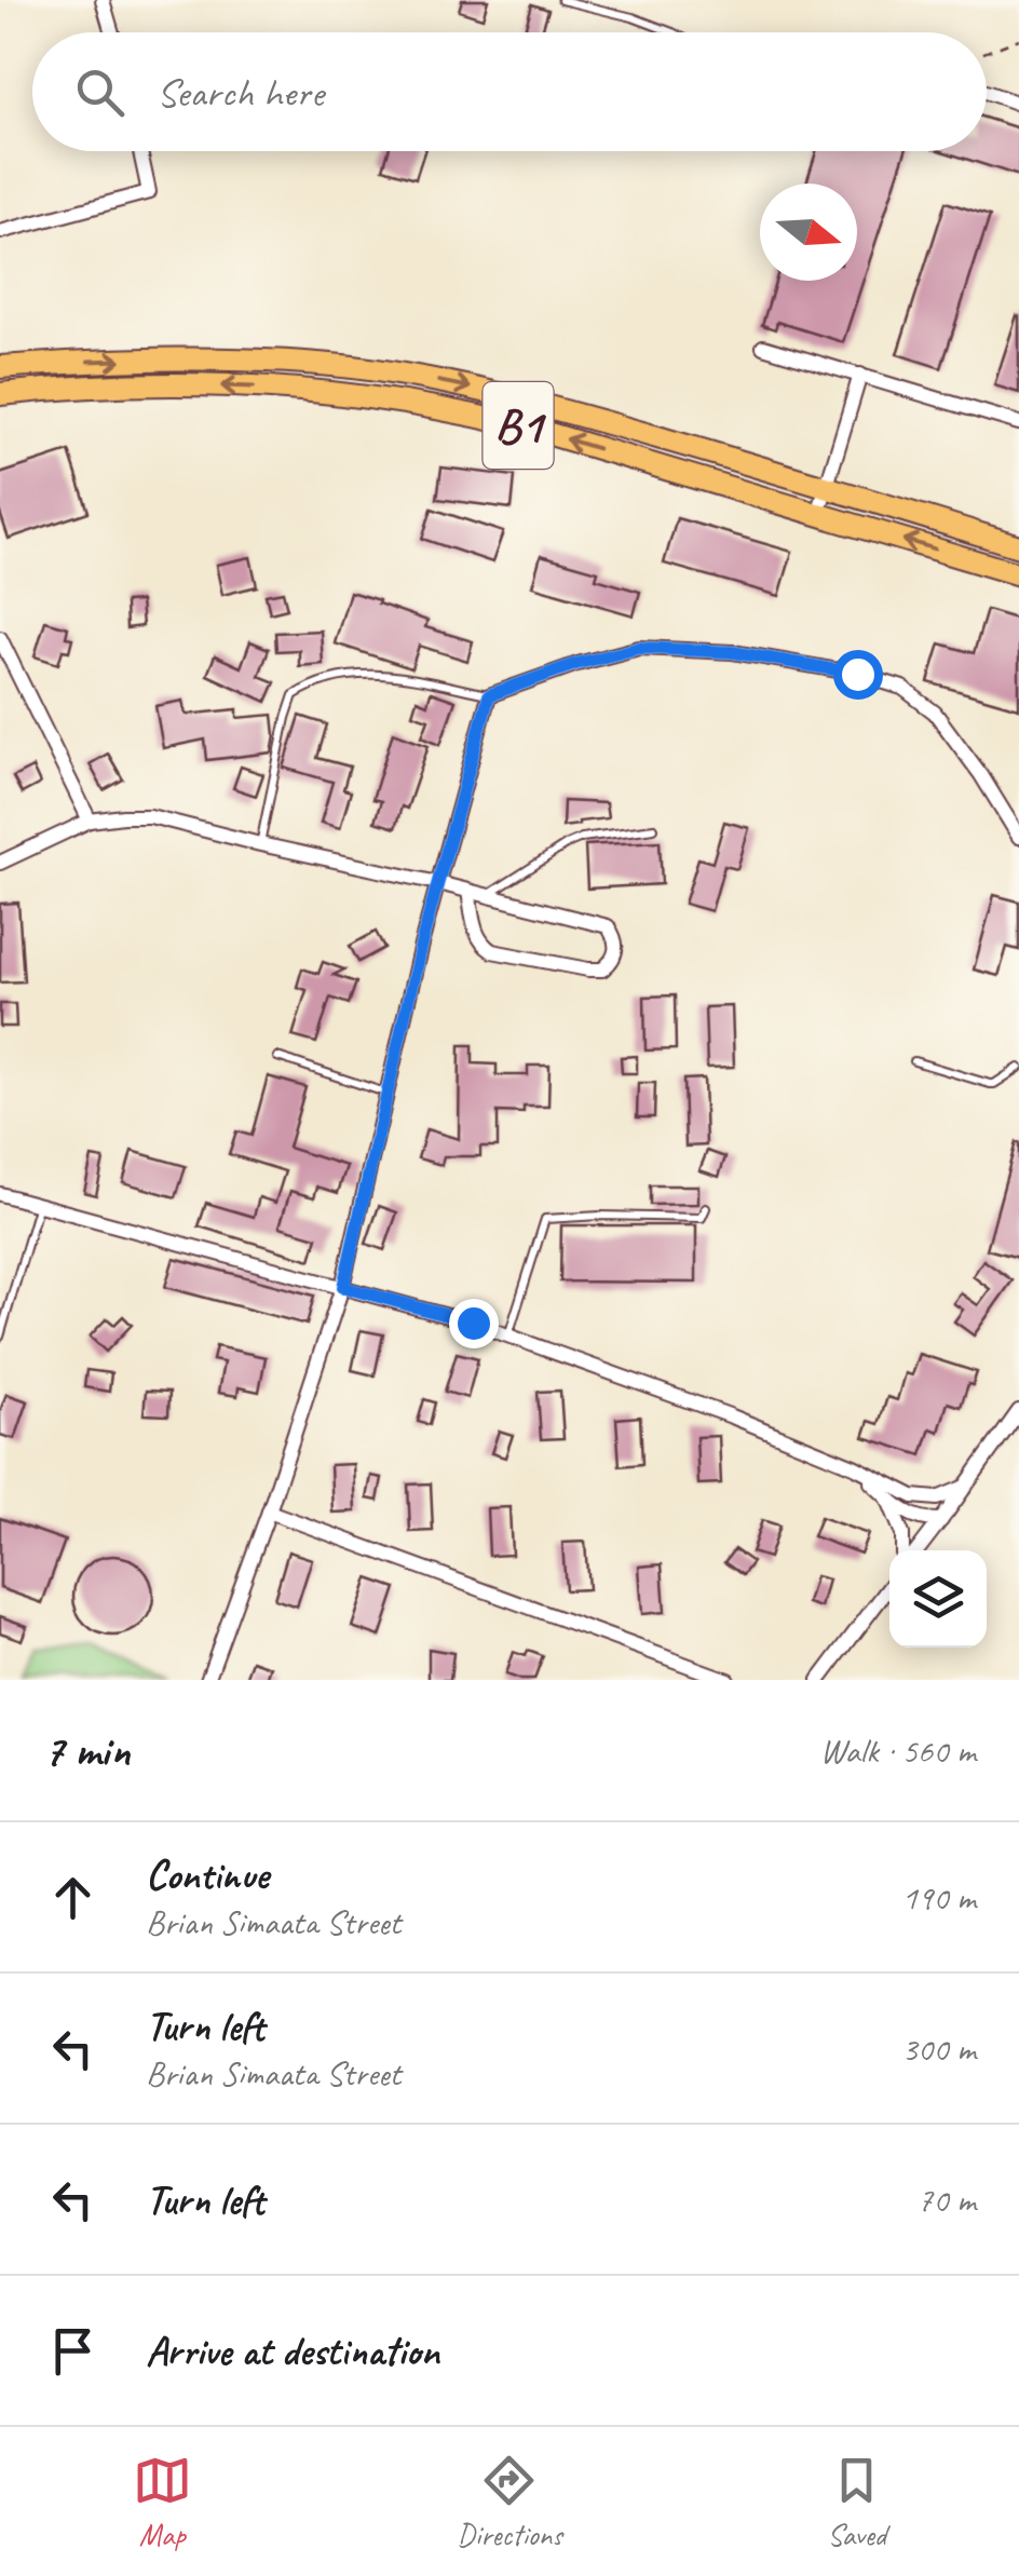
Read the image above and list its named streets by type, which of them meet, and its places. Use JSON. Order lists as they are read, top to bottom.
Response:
{
  "streets": {
    "main road": ["B1"]
  },
  "north": "right",
  "page": {
    "search": "Search here",
    "heading": ["7 min", "Walk · 560 m"],
    "list": [
      ["Continue", "Brian Simaata Street", "190 m"],
      ["Turn left", "Brian Simaata Street", "300 m"],
      ["Turn left", "70 m"],
      "Arrive at destination"
    ],
    "nav": ["Map", "Directions", "Saved"]
  }
}
